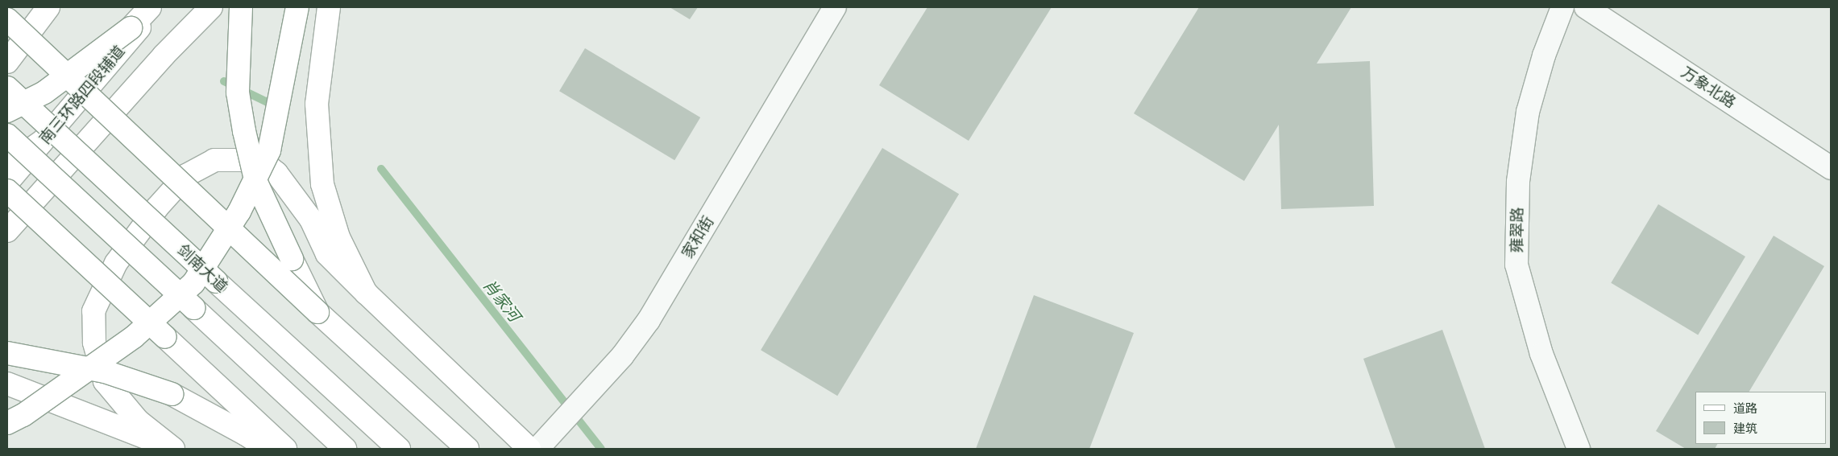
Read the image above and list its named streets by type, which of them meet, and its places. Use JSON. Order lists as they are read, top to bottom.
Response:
{
  "streets": {
    "main road": ["南三环路四段辅道", "剑南大道"],
    "street": ["万象北路", "雍翠路", "家和街"]
  },
  "water": ["肖家河"],
  "legend": ["道路", "建筑"]
}
